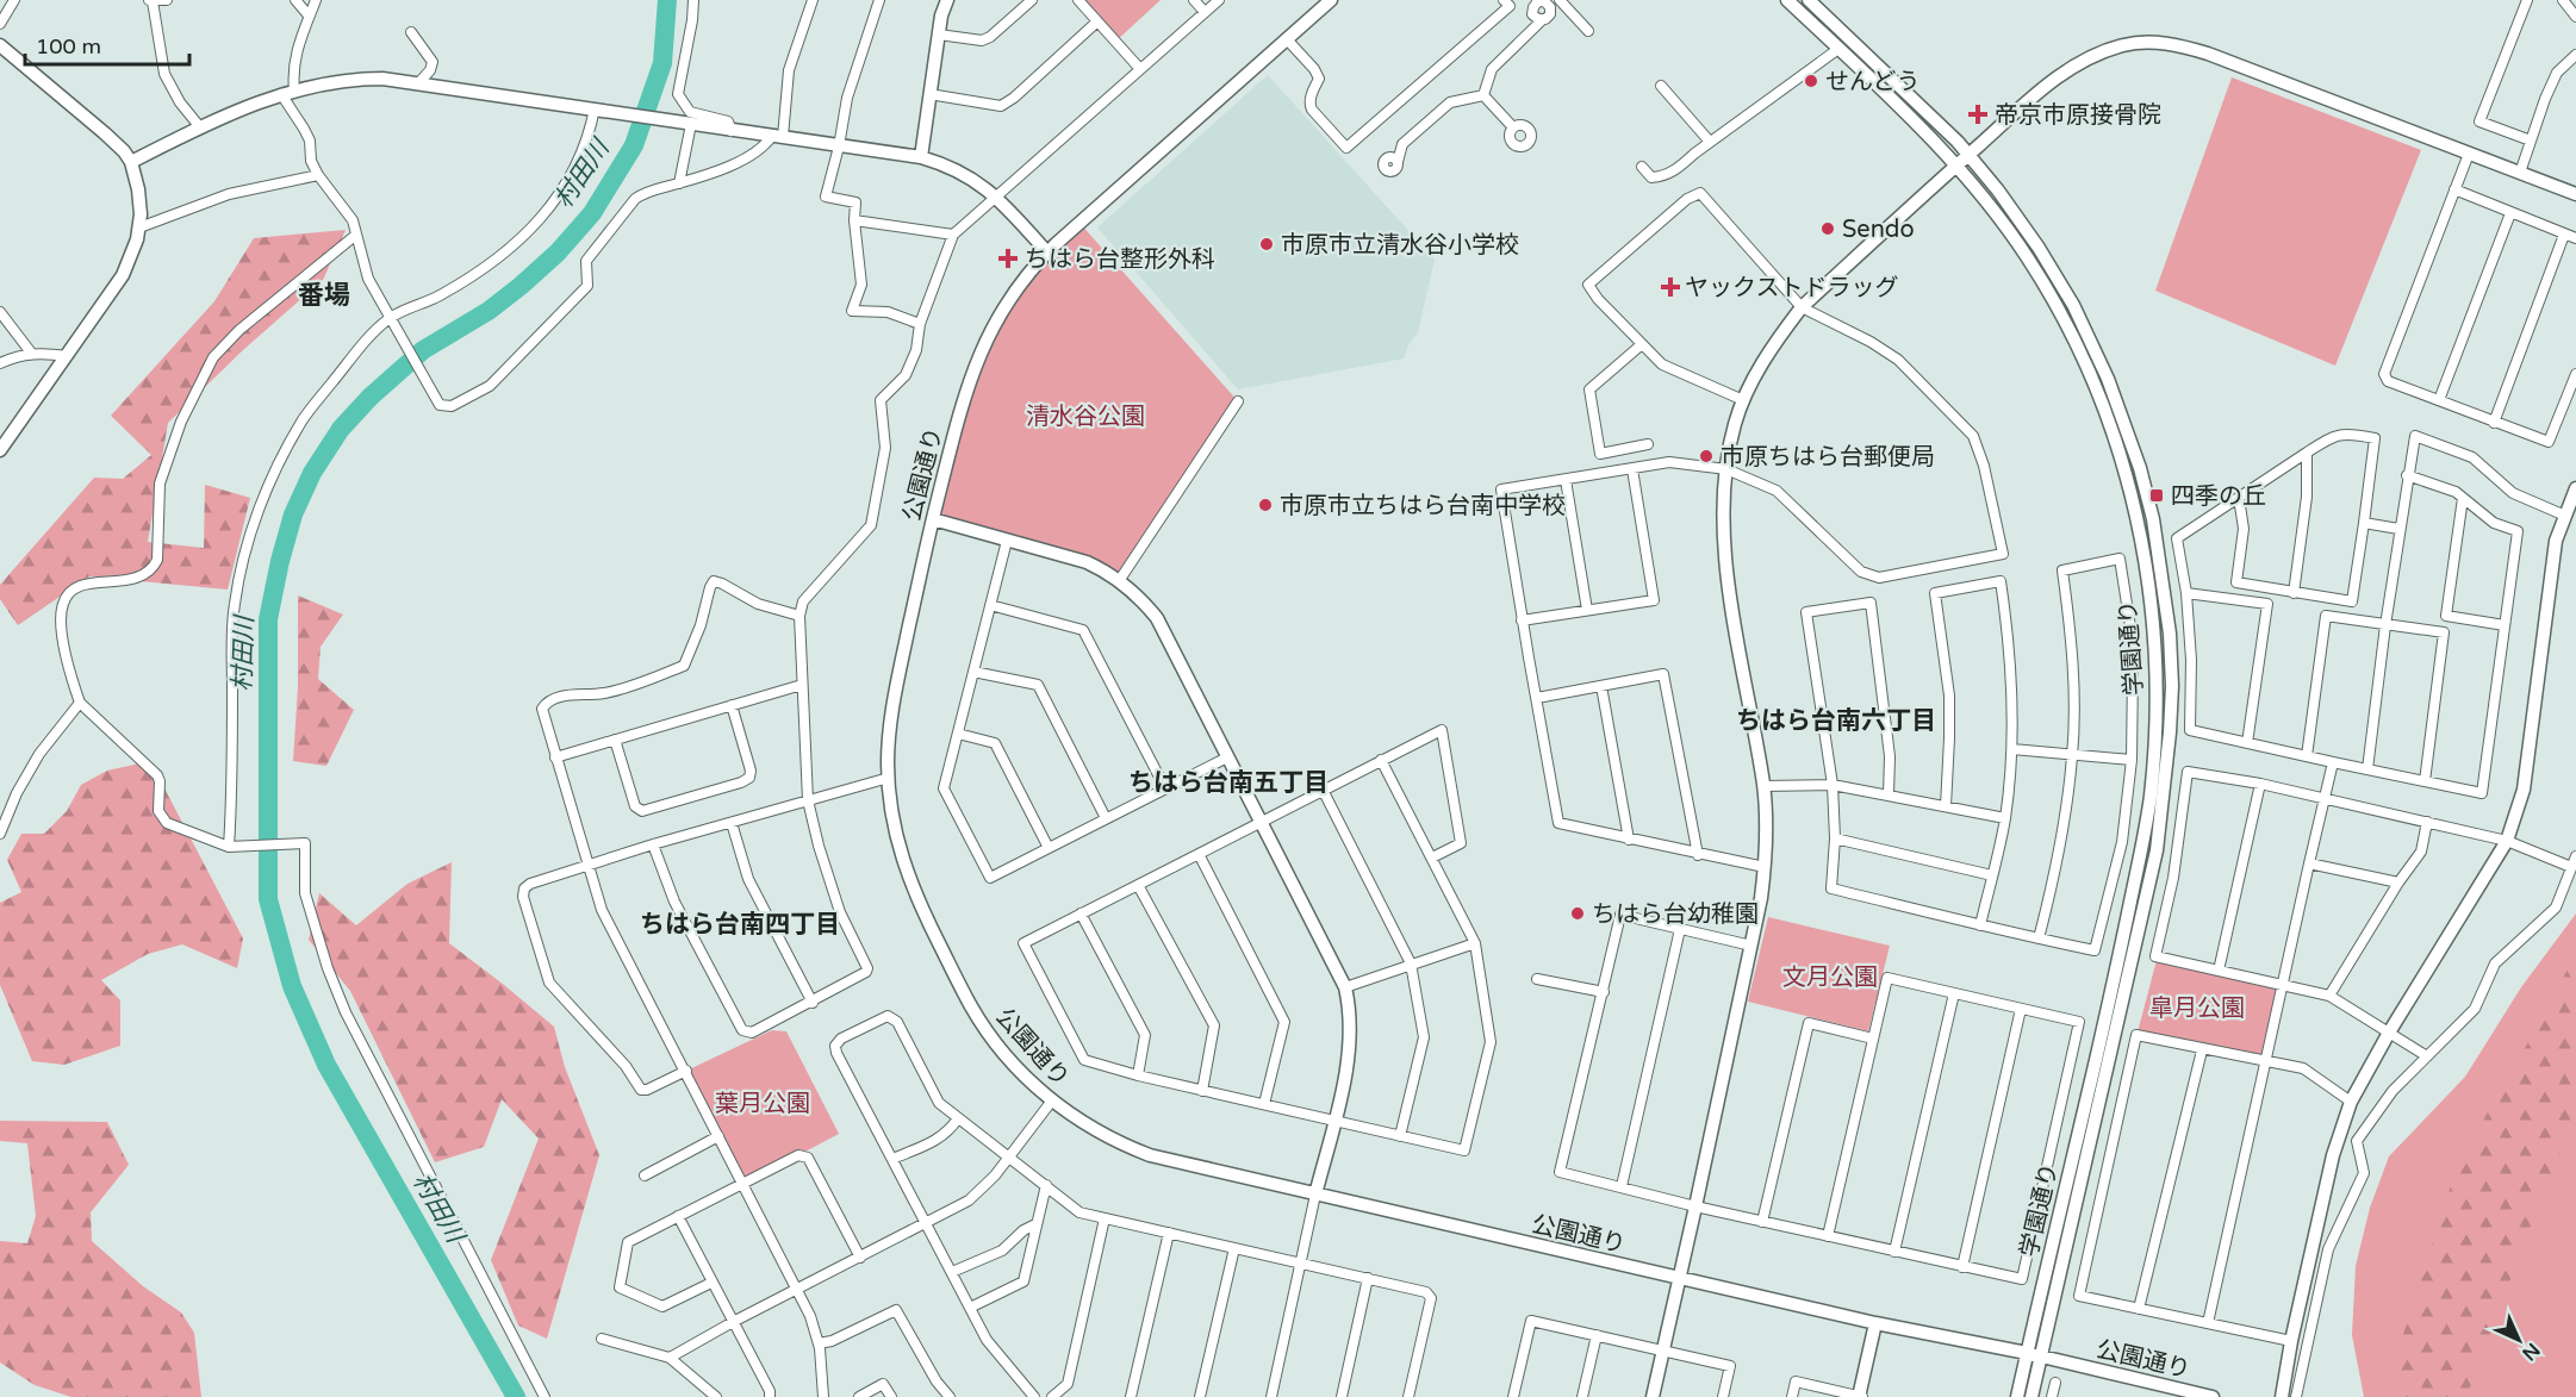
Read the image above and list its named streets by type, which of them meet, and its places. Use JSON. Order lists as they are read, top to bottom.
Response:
{
  "streets": {
    "street": ["公園通り", "学園通り"]
  },
  "crossings": [
    ["公園通り", "学園通り"]
  ],
  "districts": [
    "番場",
    "ちはら台南六丁目",
    "ちはら台南五丁目",
    "ちはら台南四丁目"
  ],
  "water": ["村田川"],
  "parks": [
    "清水谷公園",
    "文月公園",
    "皐月公園",
    "葉月公園"
  ],
  "places": {
    "other": [
      "せんどう",
      "Sendo",
      "市原市立清水谷小学校",
      "市原ちはら台郵便局",
      "市原市立ちはら台南中学校",
      "ちはら台幼稚園"
    ],
    "health": ["帝京市原接骨院", "ちはら台整形外科", "ヤックストドラッグ"],
    "transit": ["四季の丘"]
  },
  "scale_bar": "100 m",
  "north": "bottom right"
}
